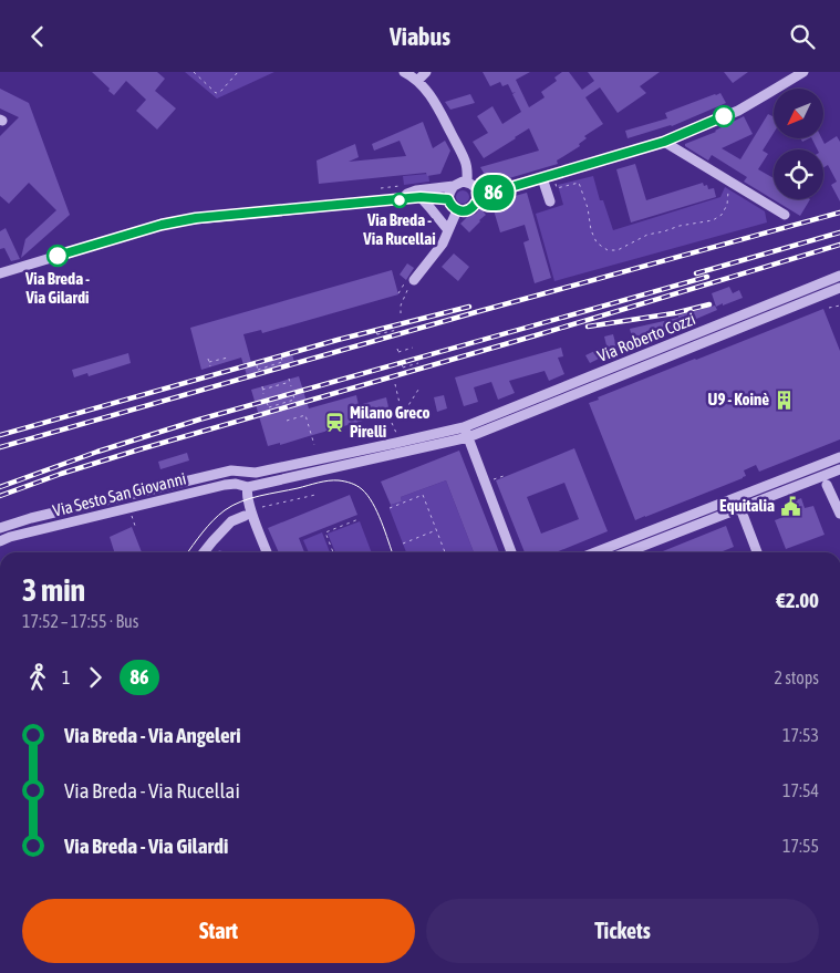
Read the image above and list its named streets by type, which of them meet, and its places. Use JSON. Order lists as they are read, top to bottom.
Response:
{
  "streets": {
    "street": ["Via Roberto Cozzi", "Via Sesto San Giovanni"]
  },
  "crossings": [
    ["Via Roberto Cozzi", "Via Sesto San Giovanni"]
  ],
  "places": {
    "other": ["Via Breda - Via Rucellai", "Via Breda - Via Gilardi"],
    "building": ["U9 - Koinè"],
    "station": ["Milano Greco Pirelli"],
    "public building": ["Equitalia"]
  },
  "lines": ["bus line 86"],
  "north": "bottom left",
  "page": {
    "header": "Viabus",
    "on_map": "86",
    "heading": ["3 min", "17:52 – 17:55 · Bus", "€2.00"],
    "legs": ["1", "86", "2 stops"],
    "list": [
      {
        "name": "Via Breda - Via Angeleri",
        "value": "17:53"
      },
      {
        "name": "Via Breda - Via Rucellai",
        "value": "17:54"
      },
      {
        "name": "Via Breda - Via Gilardi",
        "value": "17:55"
      }
    ],
    "buttons": ["Start", "Tickets"]
  }
}
